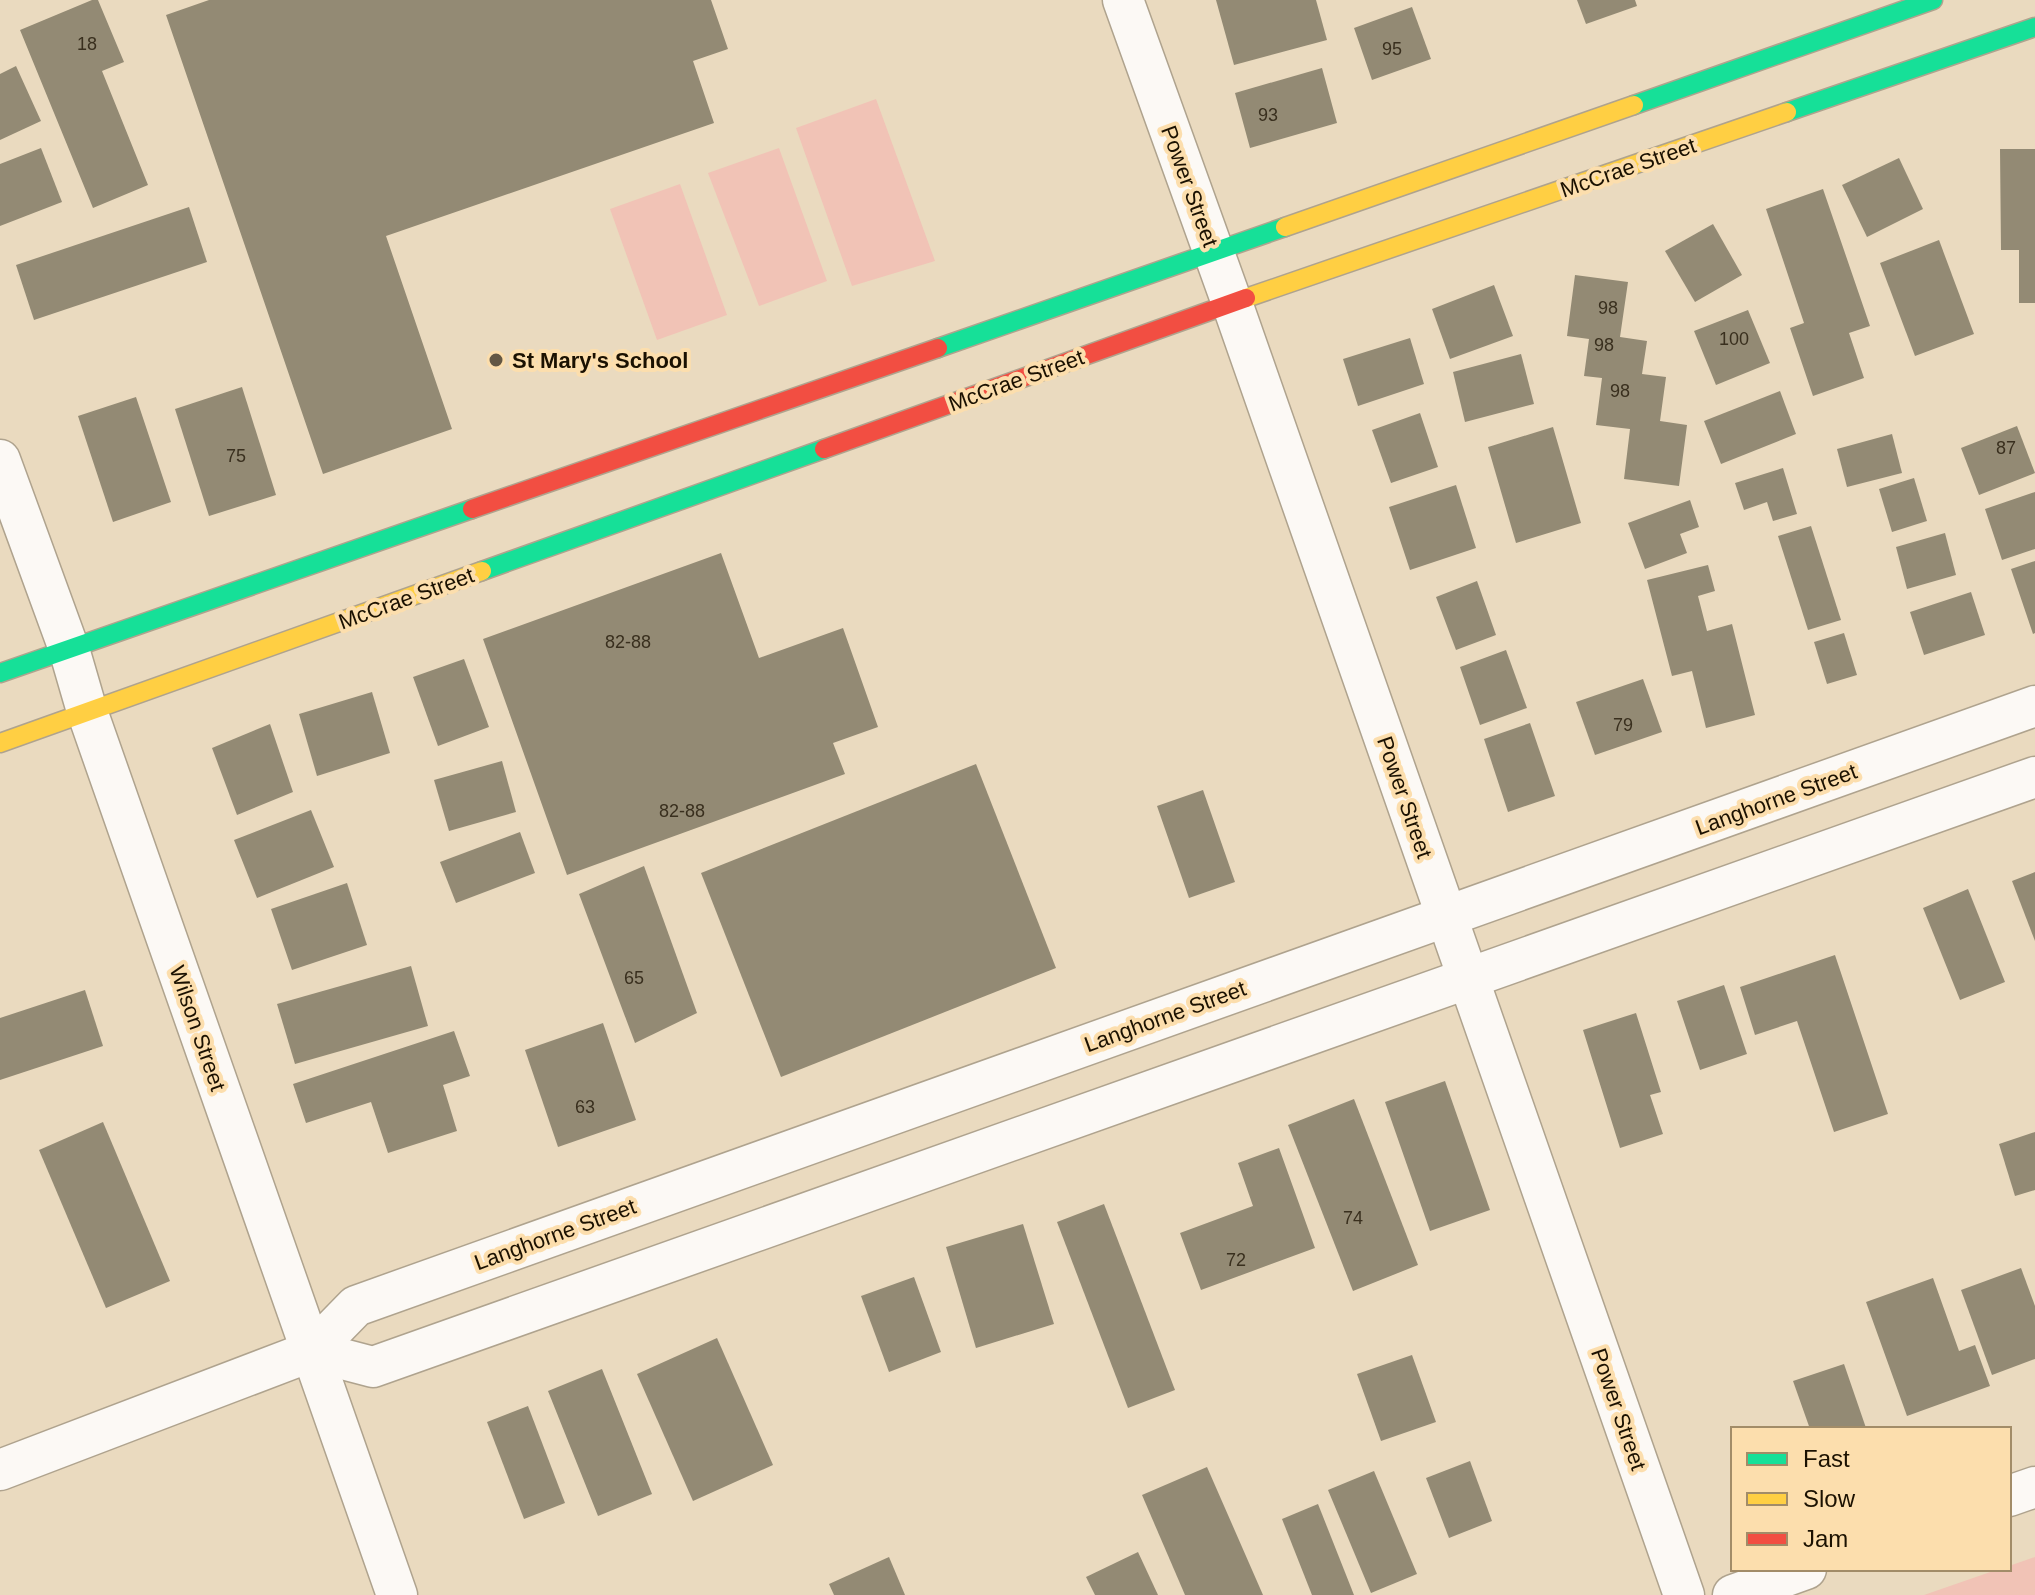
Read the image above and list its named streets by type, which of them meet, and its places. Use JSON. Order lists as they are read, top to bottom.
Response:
{
  "streets": {
    "main road": ["McCrae Street"],
    "street": ["Power Street", "Langhorne Street", "Wilson Street"]
  },
  "crossings": [
    ["McCrae Street", "Power Street"],
    ["McCrae Street", "Wilson Street"],
    ["Power Street", "Langhorne Street"],
    ["Langhorne Street", "Wilson Street"]
  ],
  "places": ["St Mary's School"],
  "house_numbers": [
    "18",
    "95",
    "93",
    "98",
    "100",
    "98",
    "98",
    "87",
    "75",
    "82-88",
    "79",
    "82-88",
    "65",
    "63",
    "74",
    "72"
  ],
  "legend": ["Fast", "Slow", "Jam"]
}
